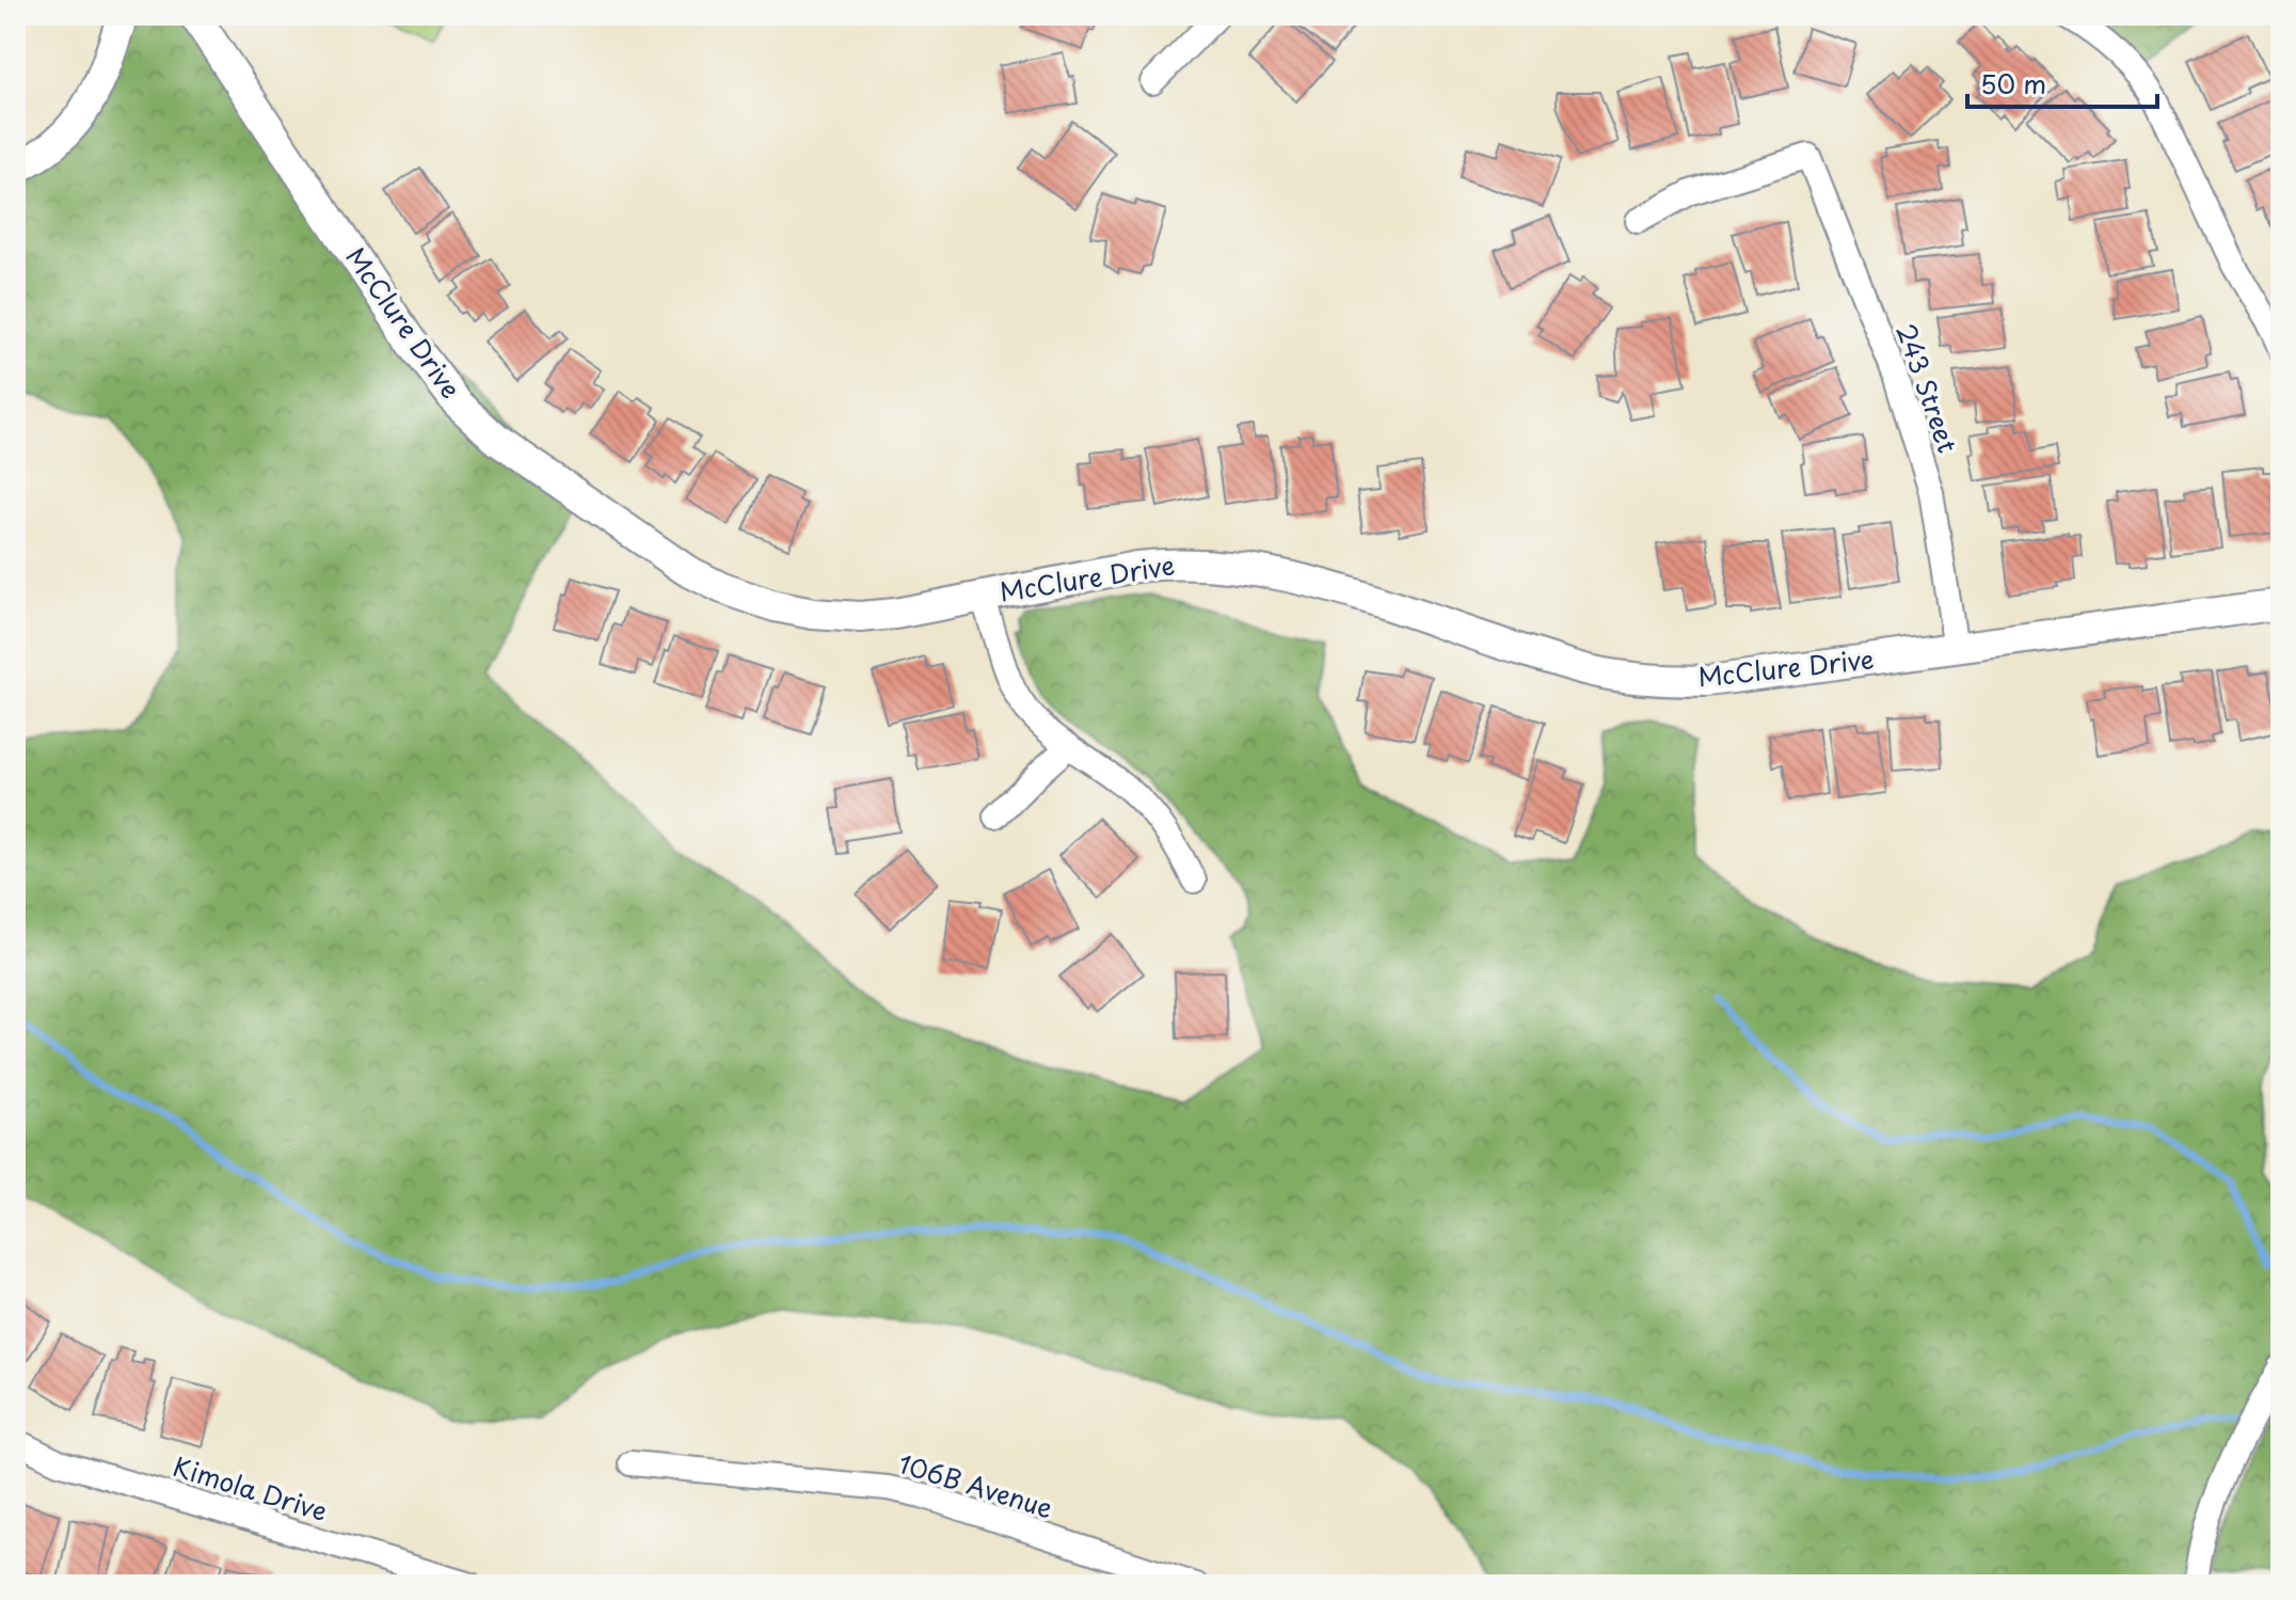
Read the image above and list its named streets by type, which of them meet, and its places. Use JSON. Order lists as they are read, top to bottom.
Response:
{
  "streets": {
    "street": [
      "McClure Drive",
      "243 Street",
      "106B Avenue",
      "Kimola Drive"
    ]
  },
  "crossings": [
    ["McClure Drive", "243 Street"]
  ],
  "scale_bar": "50 m"
}
